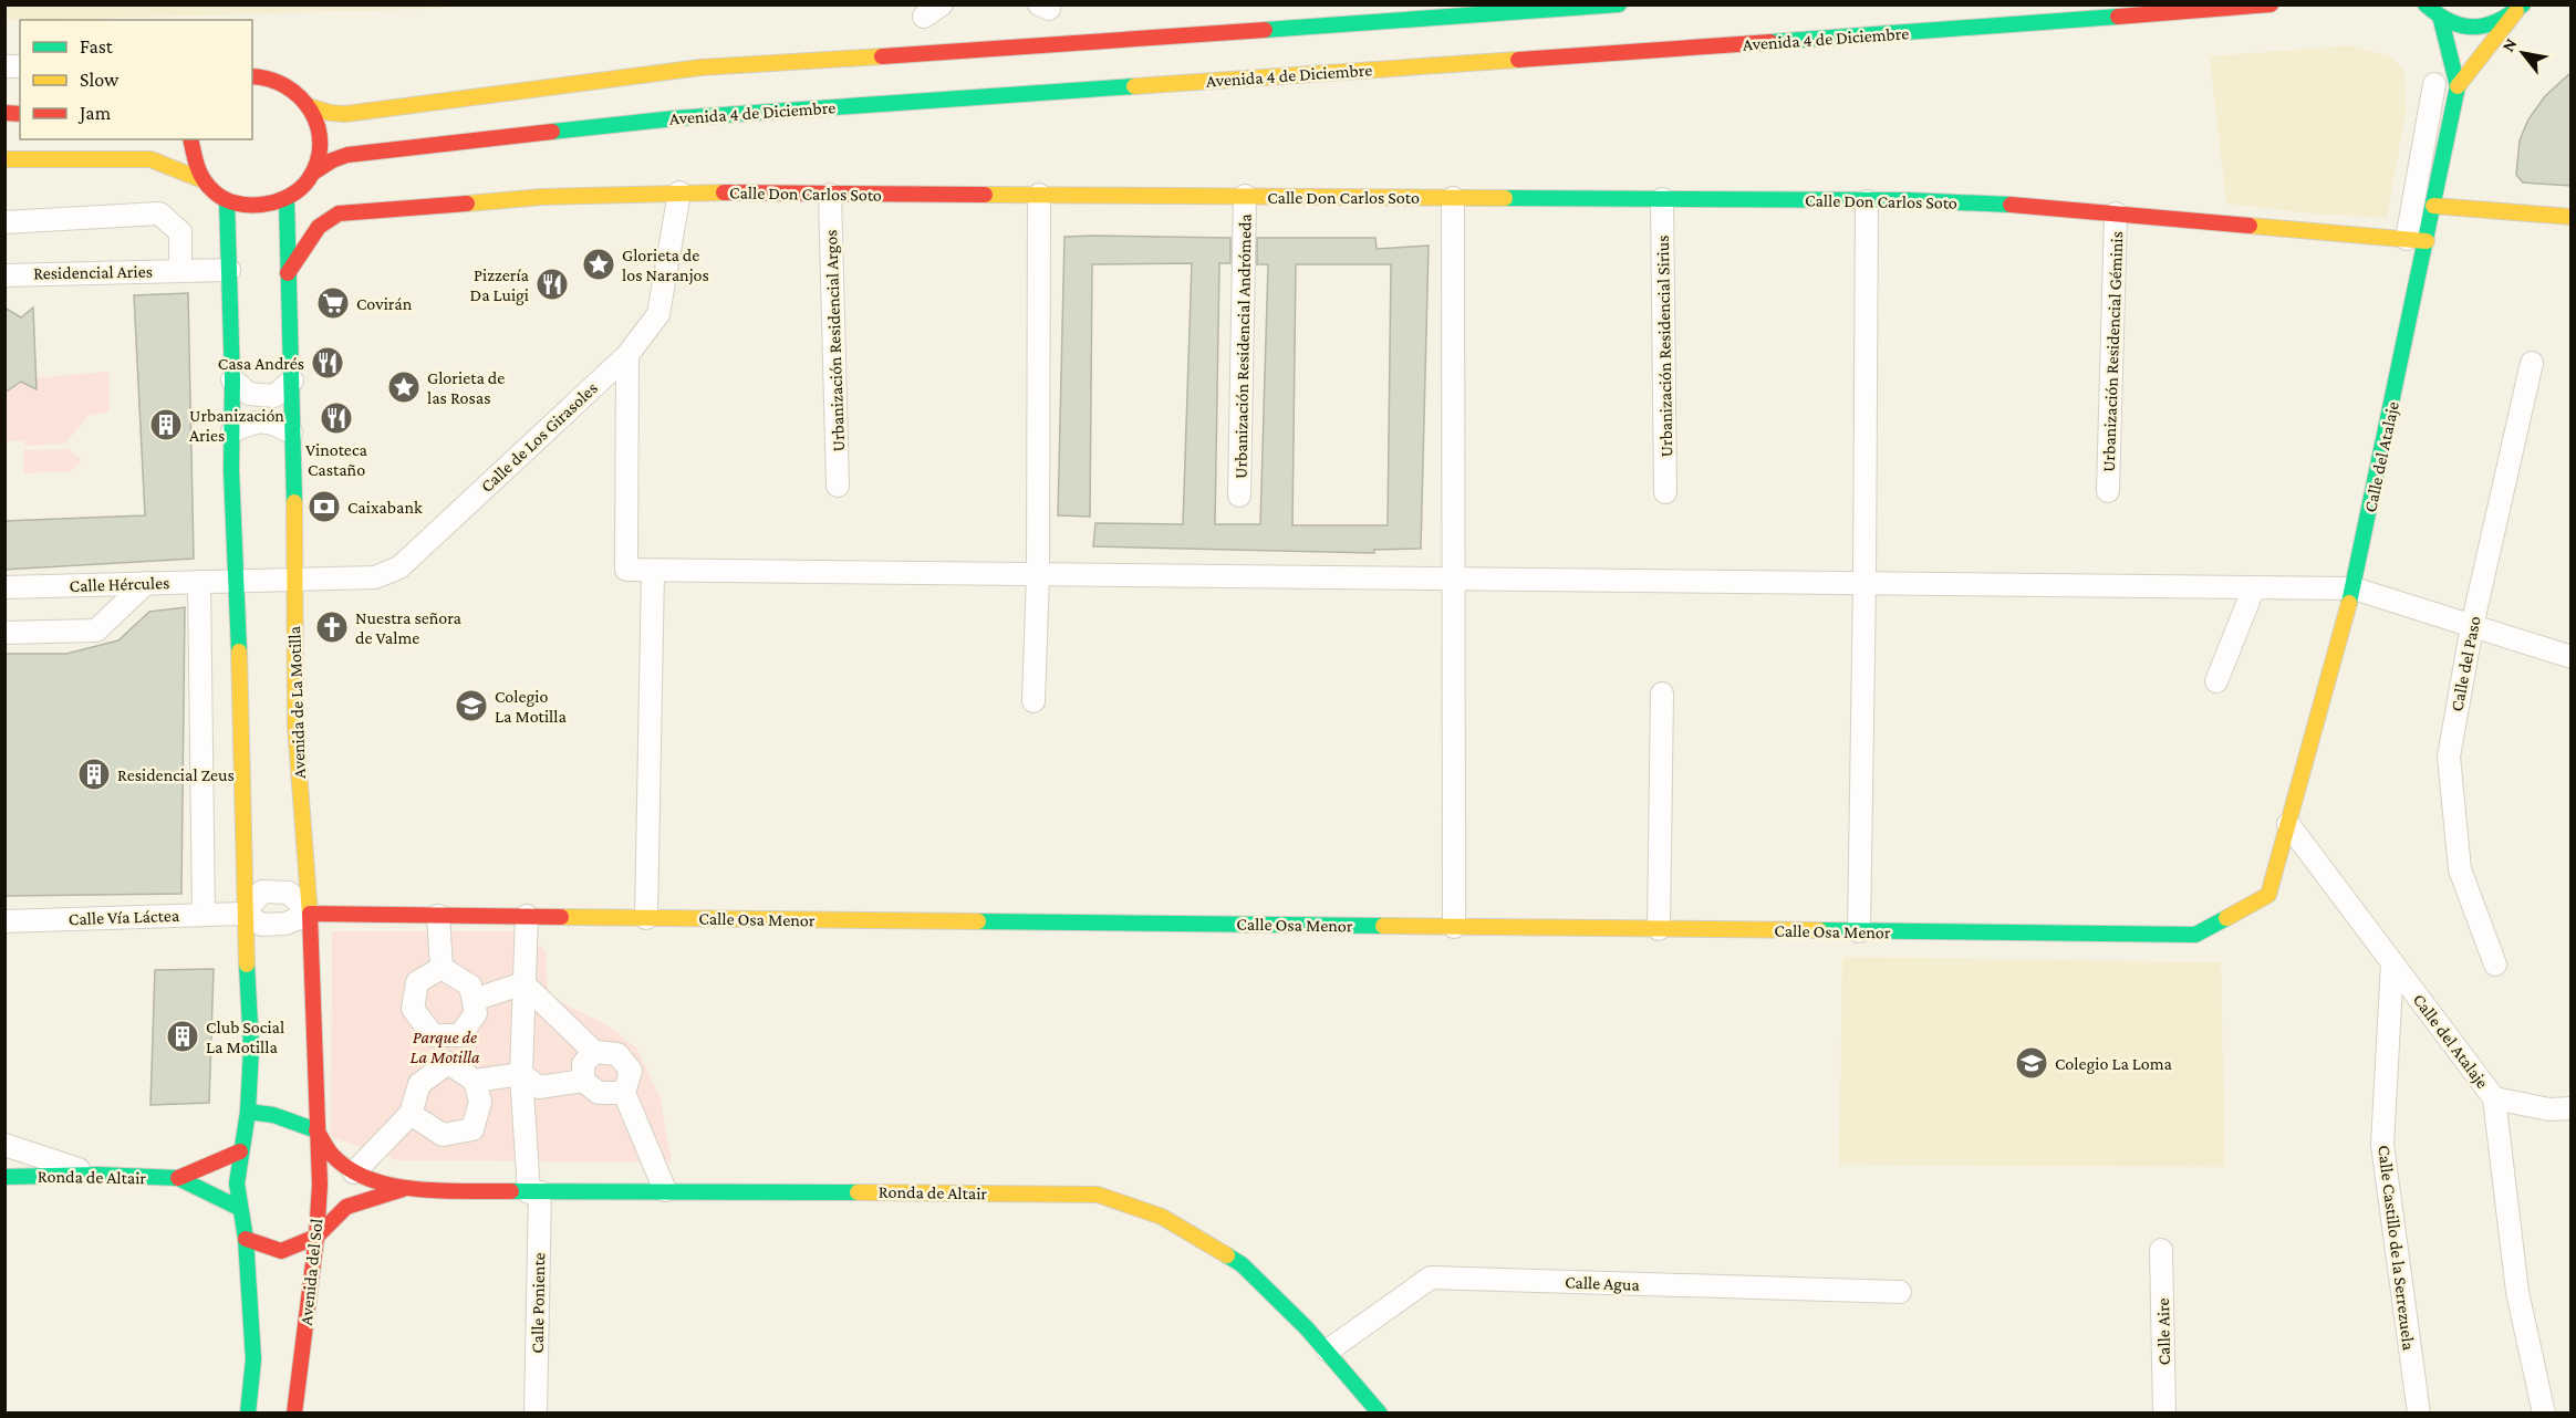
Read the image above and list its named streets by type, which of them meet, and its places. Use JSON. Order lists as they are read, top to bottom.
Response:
{
  "streets": {
    "street": [
      "Avenida 4 de Diciembre",
      "Calle Don Carlos Soto",
      "Residencial Aries",
      "Urbanización Residencial Argos",
      "Urbanización Residencial Andrómeda",
      "Urbanización Residencial Sirius",
      "Urbanización Residencial Géminis",
      "Calle de Los Girasoles",
      "Calle del Atalaje",
      "Calle Hércules",
      "Calle del Paso",
      "Avenida de La Motilla",
      "Calle Vía Láctea",
      "Calle Osa Menor",
      "Ronda de Altair",
      "Calle Castillo de la Serrezuela",
      "Avenida del Sol",
      "Calle Agua",
      "Calle Poniente",
      "Calle Aire"
    ]
  },
  "crossings": [
    ["Calle Don Carlos Soto", "Urbanización Residencial Argos"],
    ["Calle Don Carlos Soto", "Urbanización Residencial Andrómeda"],
    ["Calle Don Carlos Soto", "Urbanización Residencial Sirius"],
    ["Calle Don Carlos Soto", "Urbanización Residencial Géminis"],
    ["Calle Don Carlos Soto", "Calle de Los Girasoles"],
    ["Calle Don Carlos Soto", "Calle del Atalaje"],
    ["Calle Don Carlos Soto", "Avenida de La Motilla"],
    ["Calle de Los Girasoles", "Calle Hércules"],
    ["Calle de Los Girasoles", "Avenida de La Motilla"],
    ["Calle del Atalaje", "Calle Osa Menor"],
    ["Calle del Atalaje", "Calle Castillo de la Serrezuela"],
    ["Avenida de La Motilla", "Calle Osa Menor"],
    ["Avenida de La Motilla", "Ronda de Altair"],
    ["Avenida de La Motilla", "Avenida del Sol"],
    ["Calle Osa Menor", "Calle Poniente"],
    ["Ronda de Altair", "Avenida del Sol"],
    ["Ronda de Altair", "Calle Agua"],
    ["Ronda de Altair", "Calle Poniente"]
  ],
  "parks": ["Parque de La Motilla"],
  "places": {
    "place": ["Glorieta de los Naranjos", "Glorieta de las Rosas"],
    "restaurant": ["Pizzería Da Luigi", "Casa Andrés", "Vinoteca Castaño"],
    "supermarket": ["Covirán"],
    "building": ["Urbanización Aries", "Residencial Zeus", "Club Social La Motilla"],
    "bank": ["Caixabank"],
    "church": ["Nuestra señora de Valme"],
    "school or university": ["Colegio La Motilla", "Colegio La Loma"]
  },
  "legend": ["Fast", "Slow", "Jam"],
  "north": "top left"
}
